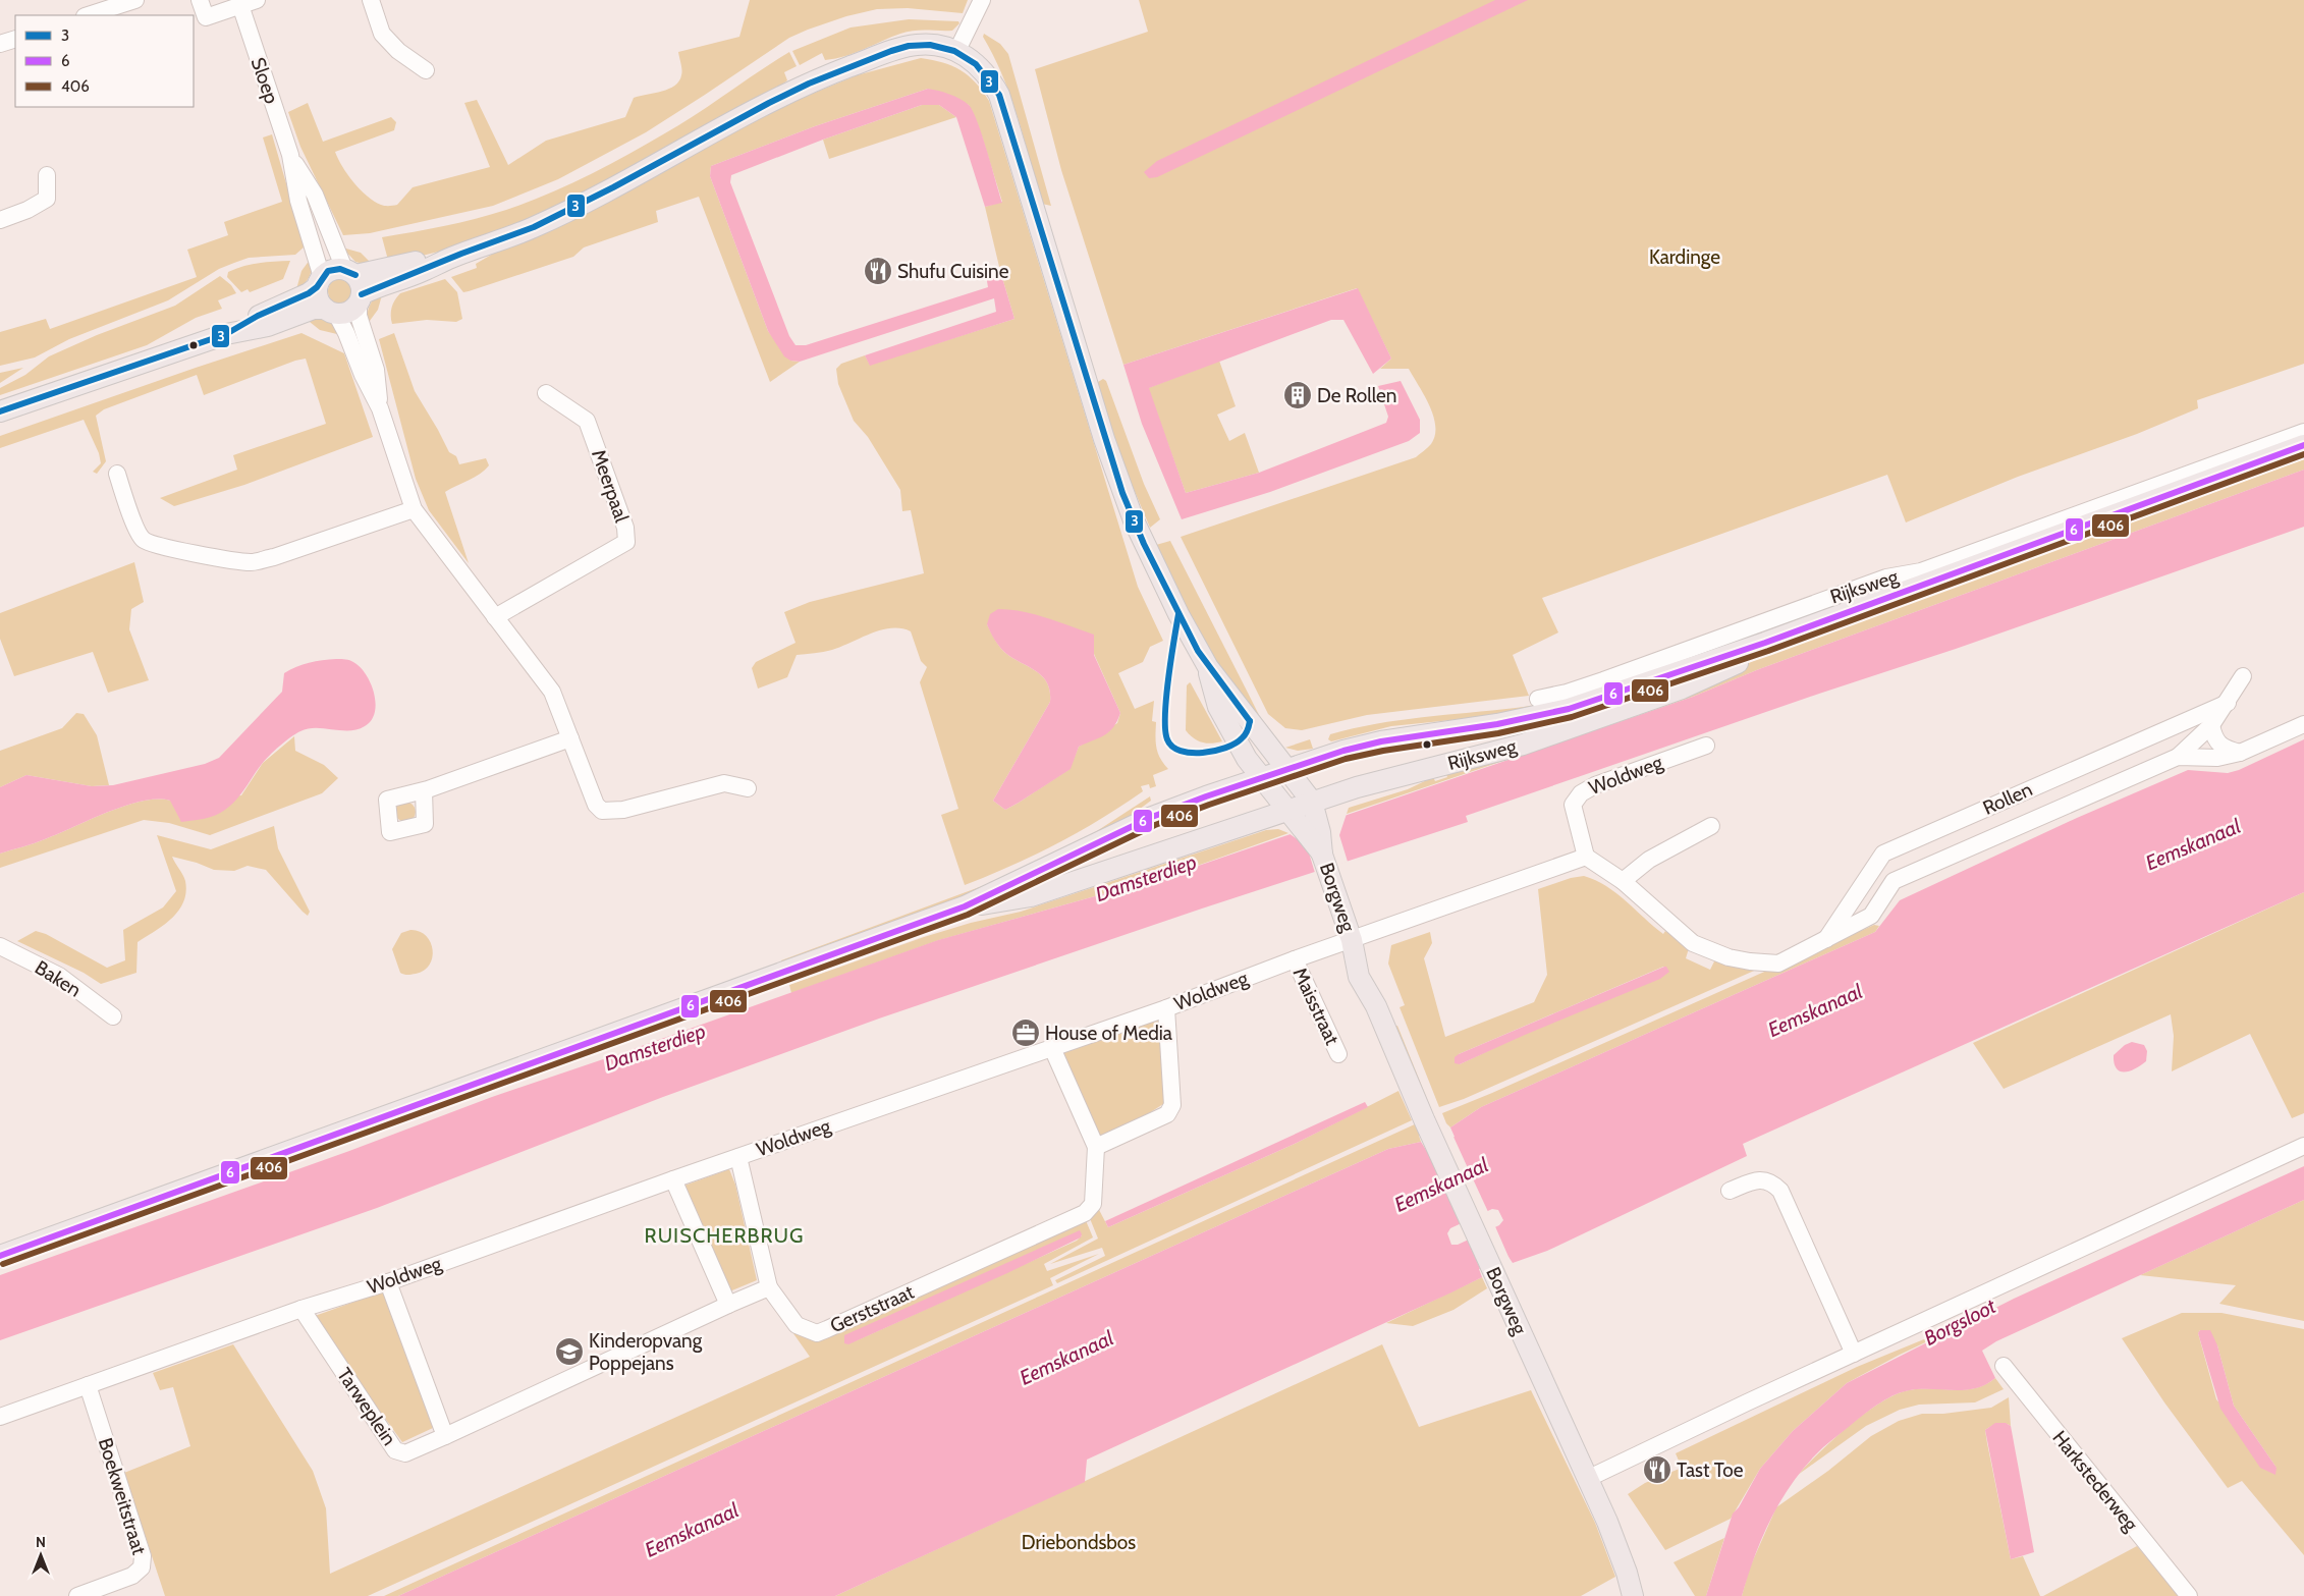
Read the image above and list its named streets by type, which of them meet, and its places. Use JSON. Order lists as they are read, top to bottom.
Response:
{
  "streets": {
    "main road": ["Rijksweg", "Borgweg"],
    "street": [
      "Sloep",
      "Meerpaal",
      "Woldweg",
      "Rollen",
      "Baken",
      "Maisstraat",
      "Gerststraat",
      "Tarweplein",
      "Harkstederweg",
      "Boekweitstraat"
    ]
  },
  "crossings": [
    ["Rijksweg", "Borgweg"],
    ["Woldweg", "Borgweg"],
    ["Woldweg", "Maisstraat"],
    ["Woldweg", "Tarweplein"],
    ["Woldweg", "Boekweitstraat"]
  ],
  "districts": ["RUISCHERBRUG"],
  "water": ["Eemskanaal", "Damsterdiep", "Borgsloot"],
  "parks": ["Kardinge", "Driebondsbos"],
  "places": {
    "restaurant": ["Shufu Cuisine", "Tast Toe"],
    "building": ["De Rollen"],
    "office": ["House of Media"],
    "school or university": ["Kinderopvang Poppejans"]
  },
  "lines": ["transit line 3", "transit line 6", "transit line 406"],
  "legend": ["3", "6", "406"],
  "north": "top"
}
